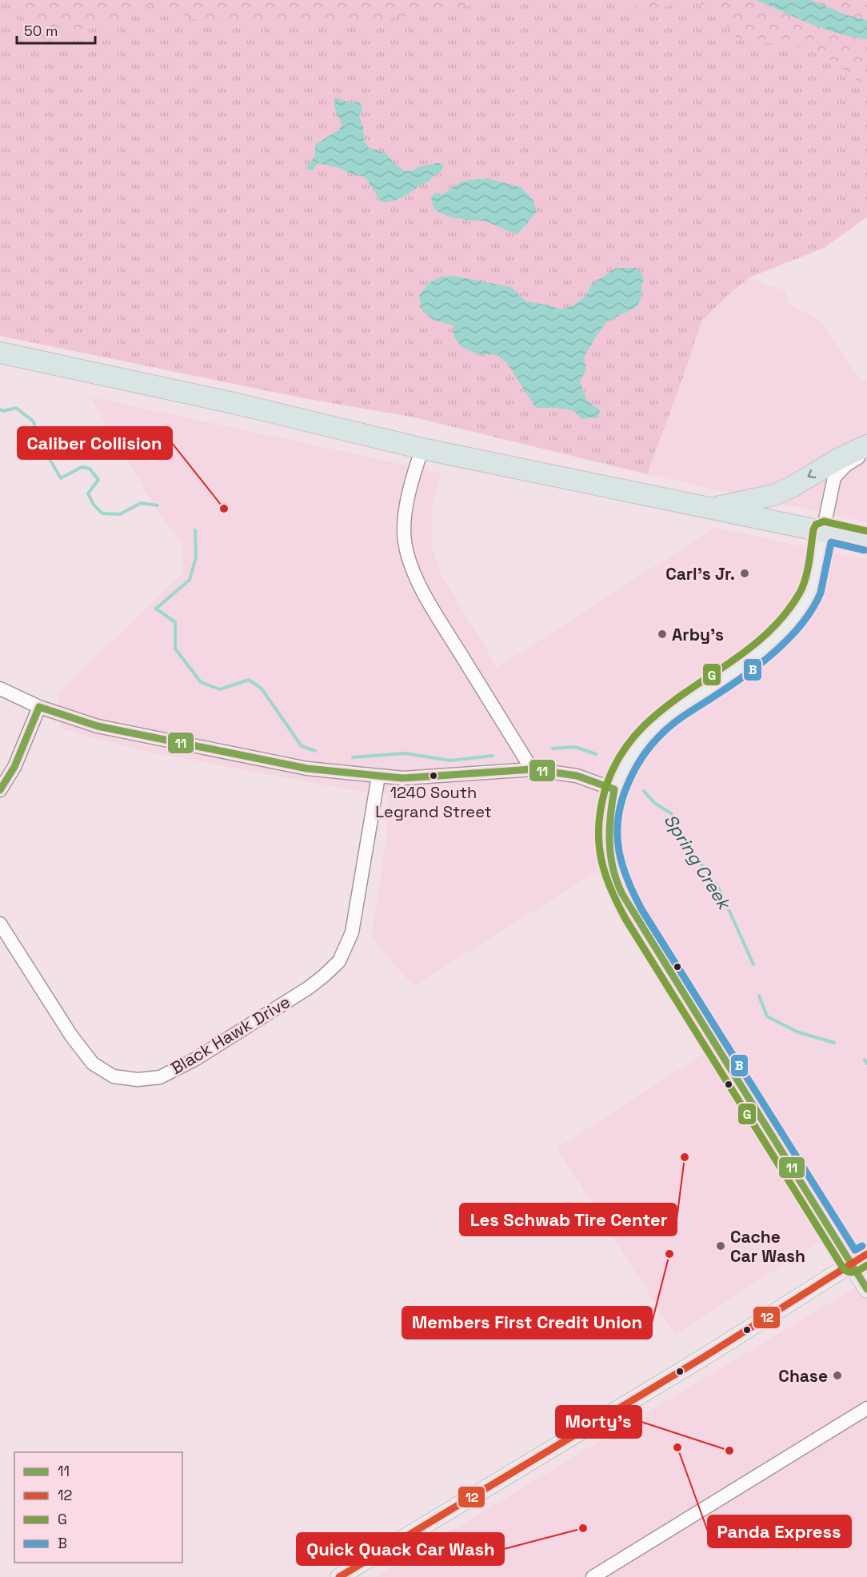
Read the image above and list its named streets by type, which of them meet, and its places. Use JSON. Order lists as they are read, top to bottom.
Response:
{
  "streets": {
    "street": ["Black Hawk Drive"]
  },
  "water": ["Spring Creek"],
  "places": [
    "Caliber Collision",
    "Carl's Jr.",
    "Arby's",
    "1240 South Legrand Street",
    "Les Schwab Tire Center",
    "Cache Car Wash",
    "Members First Credit Union",
    "Chase",
    "Panda Express",
    "Morty's",
    "Quick Quack Car Wash"
  ],
  "lines": [
    "transit line G",
    "transit line B",
    "transit line 11",
    "transit line 12"
  ],
  "legend": [
    "11",
    "12",
    "G",
    "B"
  ],
  "scale_bar": "50 m"
}
